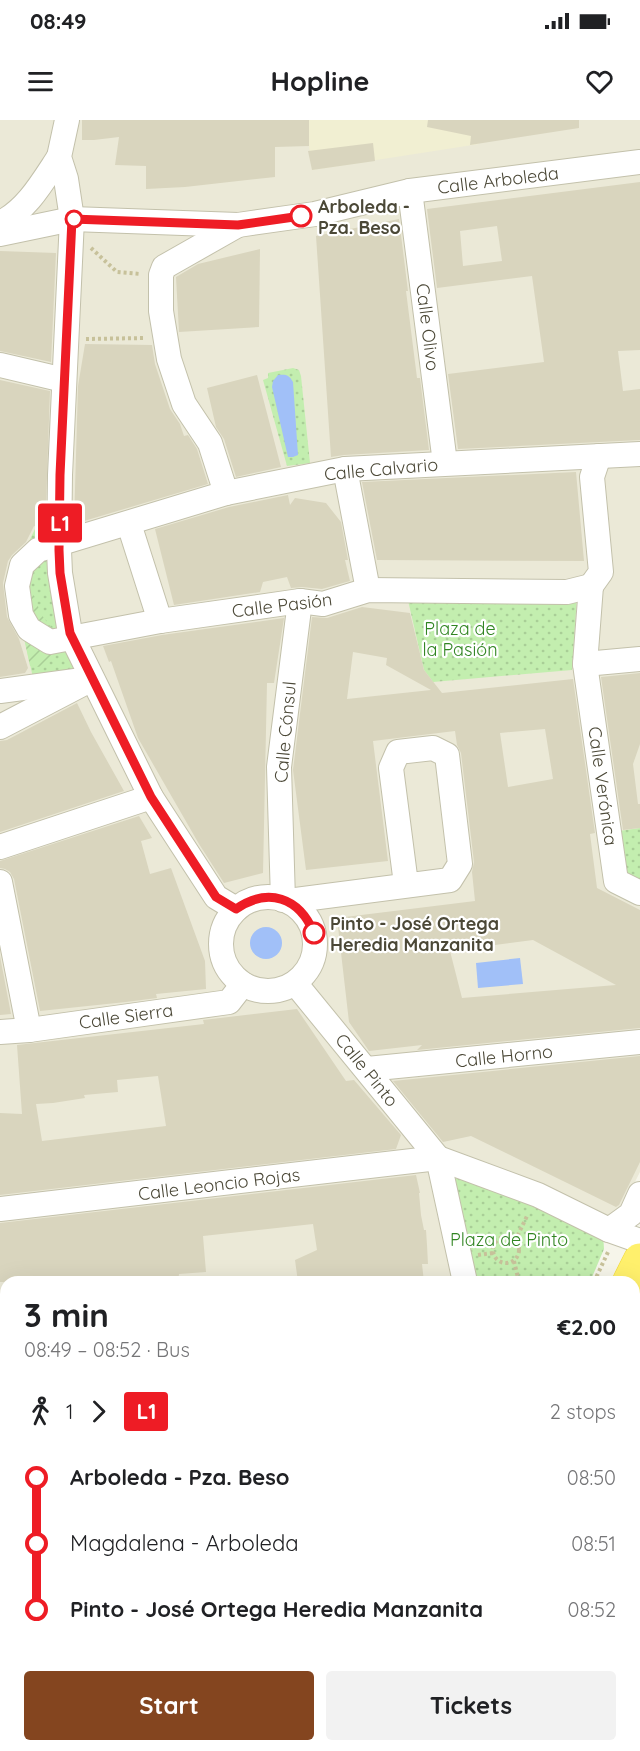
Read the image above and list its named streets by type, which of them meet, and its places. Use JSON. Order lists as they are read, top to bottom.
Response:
{
  "streets": {
    "street": [
      "Calle Arboleda",
      "Calle Olivo",
      "Calle Calvario",
      "Calle Pasión",
      "Calle Cónsul",
      "Calle Verónica",
      "Calle Sierra",
      "Calle Horno",
      "Calle Pinto",
      "Calle Leoncio Rojas"
    ]
  },
  "crossings": [
    ["Calle Arboleda", "Calle Olivo"],
    ["Calle Olivo", "Calle Calvario"],
    ["Calle Calvario", "Calle Pasión"],
    ["Calle Pasión", "Calle Cónsul"],
    ["Calle Cónsul", "Calle Sierra"],
    ["Calle Cónsul", "Calle Pinto"],
    ["Calle Sierra", "Calle Pinto"],
    ["Calle Horno", "Calle Pinto"],
    ["Calle Pinto", "Calle Leoncio Rojas"]
  ],
  "parks": ["Plaza de la Pasión", "Plaza de Pinto"],
  "places": ["Arboleda - Pza. Beso", "Pinto - José Ortega Heredia Manzanita"],
  "lines": ["bus line L1"],
  "page": {
    "status": "08:49",
    "header": "Hopline",
    "on_map": "L1",
    "heading": ["3 min", "08:49 – 08:52 · Bus", "€2.00"],
    "legs": ["1", "L1", "2 stops"],
    "list": [
      {
        "name": "Arboleda - Pza. Beso",
        "value": "08:50"
      },
      {
        "name": "Magdalena - Arboleda",
        "value": "08:51"
      },
      {
        "name": "Pinto - José Ortega Heredia Manzanita",
        "value": "08:52"
      }
    ],
    "buttons": ["Start", "Tickets"]
  }
}
